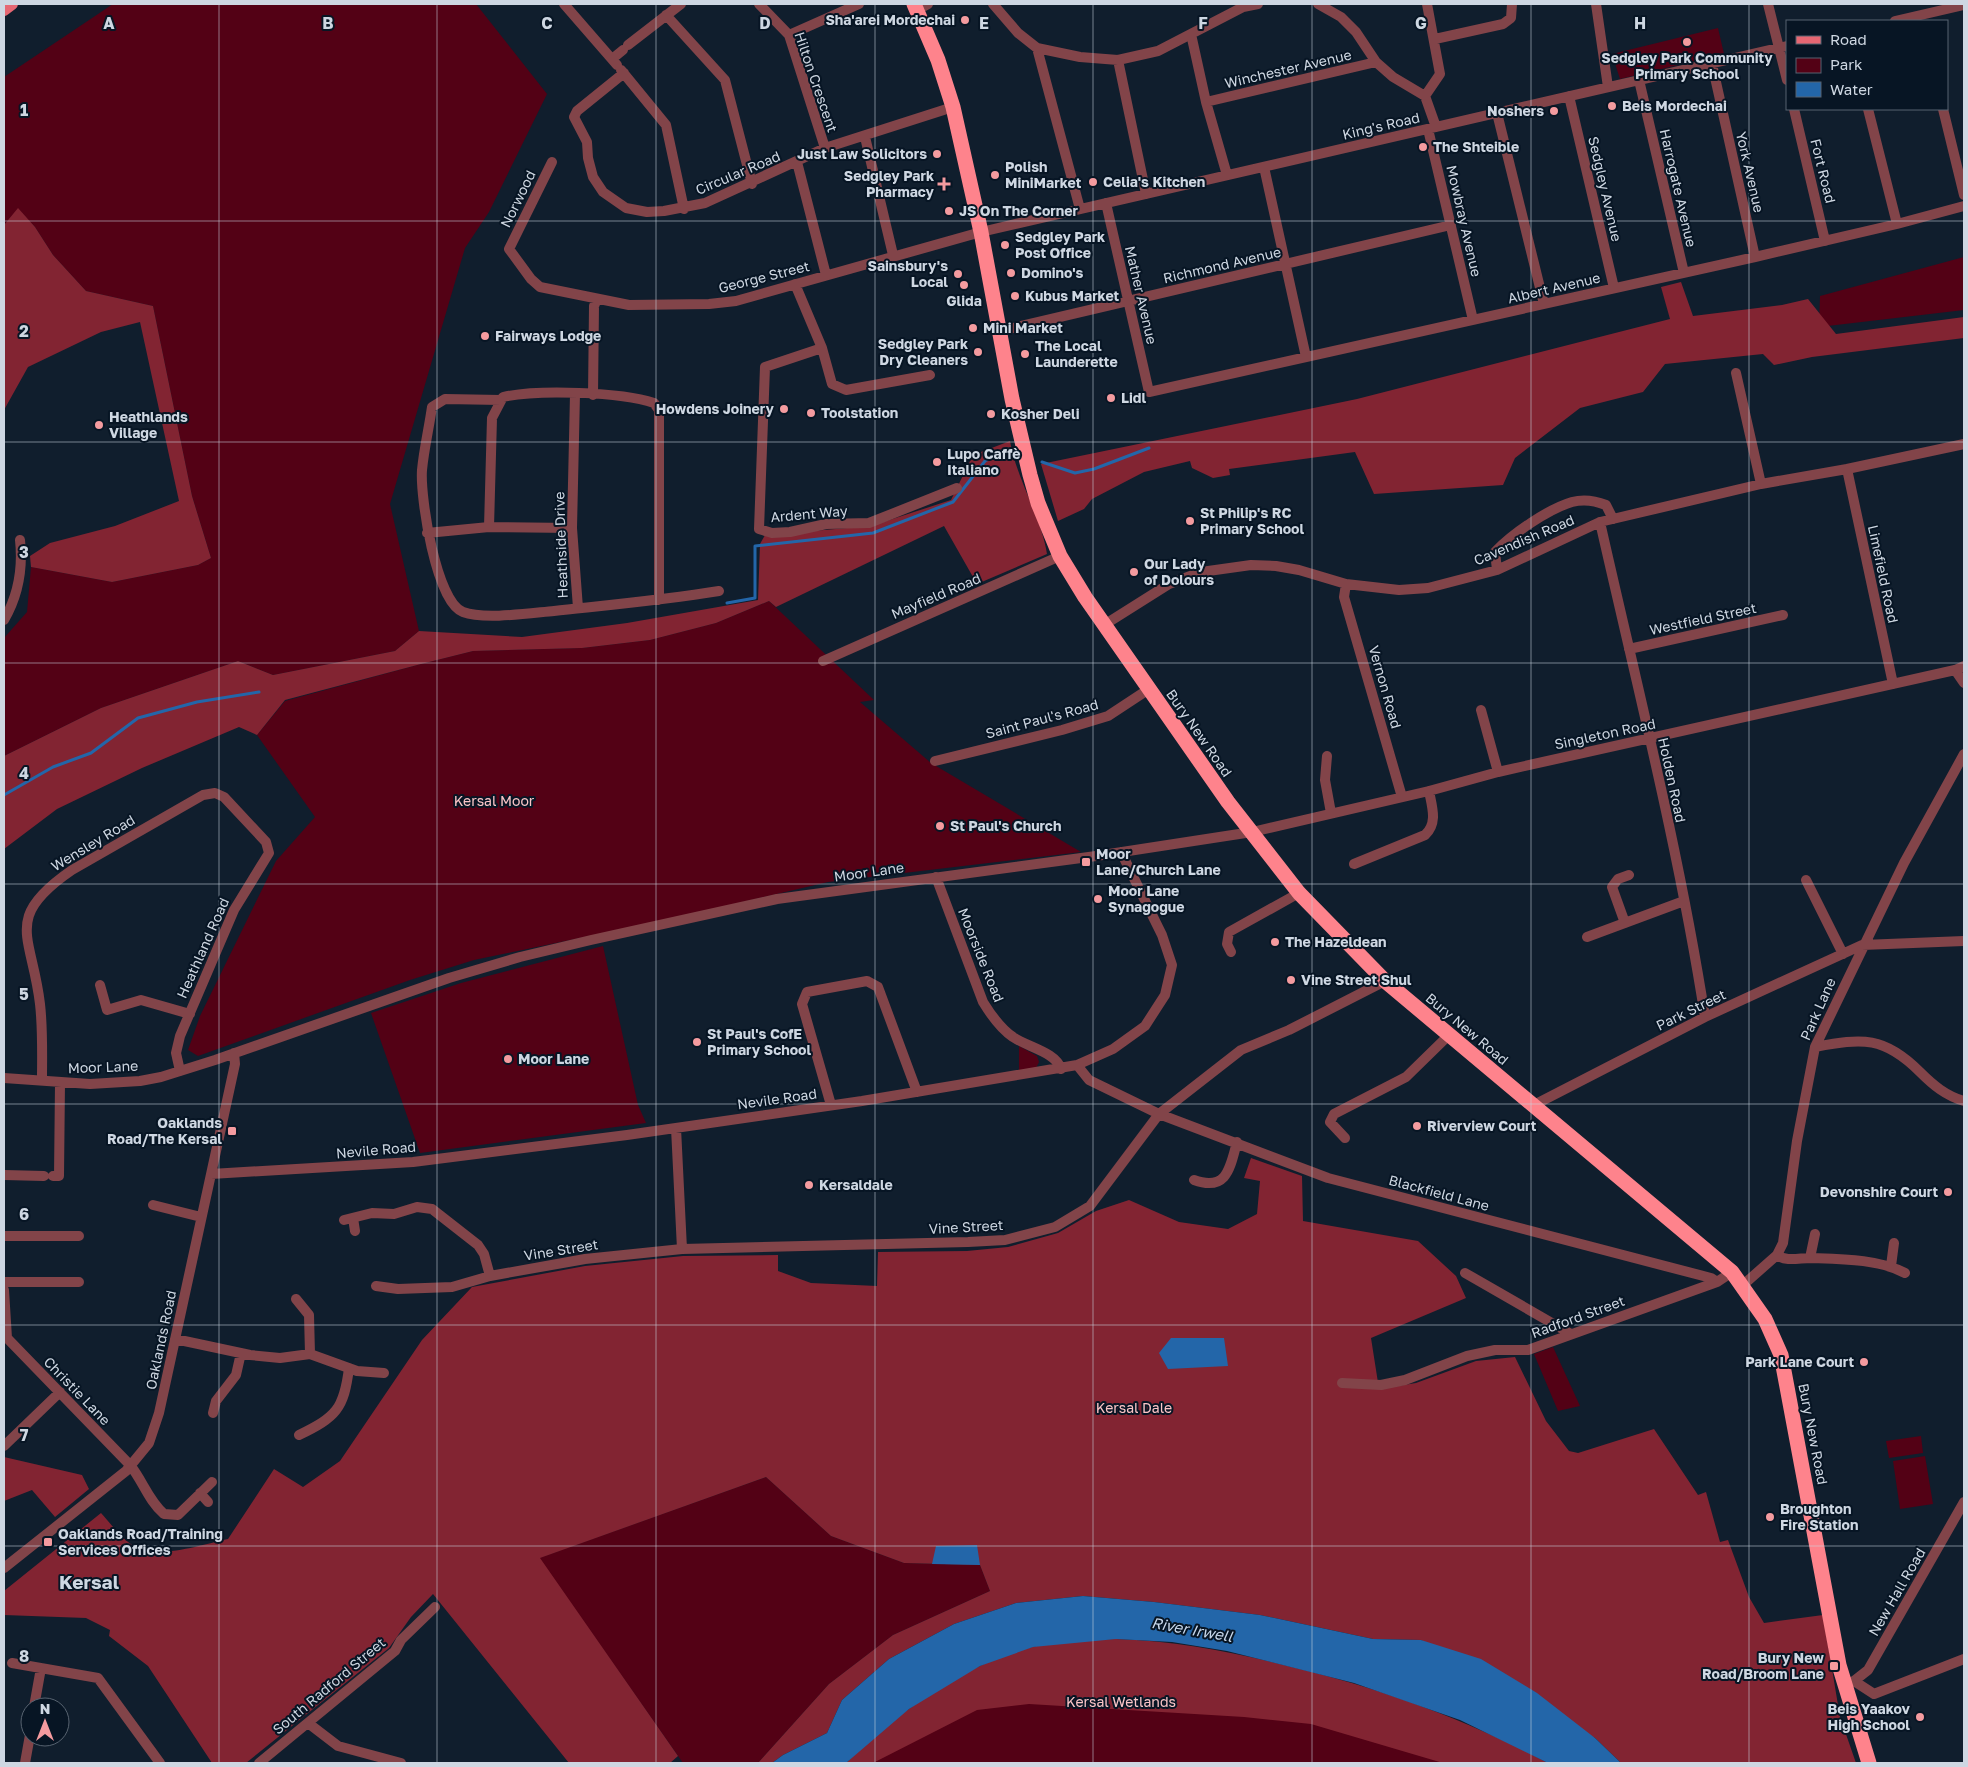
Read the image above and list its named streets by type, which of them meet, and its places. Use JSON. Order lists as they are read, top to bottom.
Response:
{
  "streets": {
    "highway": ["Bury New Road"],
    "street": [
      "Winchester Avenue",
      "Hilton Crescent",
      "King's Road",
      "Fort Road",
      "York Avenue",
      "Circular Road",
      "Harrogate Avenue",
      "Sedgley Avenue",
      "Norwood",
      "Mowbray Avenue",
      "Richmond Avenue",
      "George Street",
      "Albert Avenue",
      "Mather Avenue",
      "Ardent Way",
      "Cavendish Road",
      "Heathside Drive",
      "Limefield Road",
      "Mayfield Road",
      "Westfield Street",
      "Vernon Road",
      "Saint Paul's Road",
      "Singleton Road",
      "Holden Road",
      "Wensley Road",
      "Moor Lane",
      "Heathland Road",
      "Moorside Road",
      "Park Lane",
      "Park Street",
      "Nevile Road",
      "Blackfield Lane",
      "Vine Street",
      "Radford Street",
      "Oaklands Road",
      "Christie Lane",
      "New Hall Road",
      "South Radford Street"
    ]
  },
  "crossings": [
    ["Hilton Crescent", "Circular Road"],
    ["King's Road", "York Avenue"],
    ["King's Road", "Harrogate Avenue"],
    ["King's Road", "Sedgley Avenue"],
    ["King's Road", "Mowbray Avenue"],
    ["King's Road", "George Street"],
    ["King's Road", "Mather Avenue"],
    ["King's Road", "Bury New Road"],
    ["Fort Road", "Albert Avenue"],
    ["York Avenue", "Albert Avenue"],
    ["Circular Road", "Bury New Road"],
    ["Harrogate Avenue", "Albert Avenue"],
    ["Sedgley Avenue", "Albert Avenue"],
    ["Norwood", "George Street"],
    ["Mowbray Avenue", "Richmond Avenue"],
    ["Mowbray Avenue", "Albert Avenue"],
    ["Richmond Avenue", "Mather Avenue"],
    ["Richmond Avenue", "Bury New Road"],
    ["George Street", "Bury New Road"],
    ["Albert Avenue", "Mather Avenue"],
    ["Cavendish Road", "Limefield Road"],
    ["Cavendish Road", "Vernon Road"],
    ["Cavendish Road", "Bury New Road"],
    ["Cavendish Road", "Holden Road"],
    ["Limefield Road", "Singleton Road"],
    ["Mayfield Road", "Bury New Road"],
    ["Westfield Street", "Holden Road"],
    ["Vernon Road", "Singleton Road"],
    ["Saint Paul's Road", "Bury New Road"],
    ["Bury New Road", "Singleton Road"],
    ["Bury New Road", "Moor Lane"],
    ["Bury New Road", "Park Lane"],
    ["Bury New Road", "Park Street"],
    ["Bury New Road", "Vine Street"],
    ["Bury New Road", "Radford Street"],
    ["Bury New Road", "New Hall Road"],
    ["Singleton Road", "Holden Road"],
    ["Singleton Road", "Moor Lane"],
    ["Holden Road", "Park Street"],
    ["Wensley Road", "Moor Lane"],
    ["Wensley Road", "Heathland Road"],
    ["Moor Lane", "Heathland Road"],
    ["Moor Lane", "Moorside Road"],
    ["Moor Lane", "Nevile Road"],
    ["Moor Lane", "Oaklands Road"],
    ["Moorside Road", "Nevile Road"],
    ["Park Lane", "Park Street"],
    ["Nevile Road", "Blackfield Lane"],
    ["Nevile Road", "Oaklands Road"],
    ["Blackfield Lane", "Vine Street"],
    ["Blackfield Lane", "Radford Street"],
    ["Oaklands Road", "Christie Lane"]
  ],
  "districts": ["Kersal"],
  "water": ["River Irwell"],
  "parks": ["Kersal Moor", "Kersal Dale", "Kersal Wetlands"],
  "places": {
    "other": [
      "Sha'arei Mordechai",
      "Sedgley Park Community Primary School",
      "Beis Mordechai",
      "Noshers",
      "The Shteible",
      "Just Law Solicitors",
      "Polish MiniMarket",
      "Celia's Kitchen",
      "JS On The Corner",
      "Sedgley Park Post Office",
      "Domino's",
      "Sainsbury's Local",
      "Glida",
      "Kubus Market",
      "Mini Market",
      "Fairways Lodge",
      "Sedgley Park Dry Cleaners",
      "The Local Launderette",
      "Lidl",
      "Howdens Joinery",
      "Toolstation",
      "Kosher Deli",
      "Heathlands Village",
      "Lupo Caffè Italiano",
      "St Philip's RC Primary School",
      "Our Lady of Dolours",
      "St Paul's Church",
      "Moor Lane Synagogue",
      "The Hazeldean",
      "Vine Street Shul",
      "St Paul's CofE Primary School",
      "Moor Lane",
      "Riverview Court",
      "Kersaldale",
      "Devonshire Court",
      "Park Lane Court",
      "Broughton Fire Station",
      "Beis Yaakov High School"
    ],
    "health": ["Sedgley Park Pharmacy"],
    "transit": [
      "Moor Lane/Church Lane",
      "Oaklands Road/The Kersal",
      "Oaklands Road/Training Services Offices",
      "Bury New Road/Broom Lane"
    ]
  },
  "legend": ["Road", "Park", "Water"],
  "north": "top",
  "grid": {
    "columns": [
      "A",
      "B",
      "C",
      "D",
      "E",
      "F",
      "G",
      "H"
    ],
    "rows": [
      "1",
      "2",
      "3",
      "4",
      "5",
      "6",
      "7",
      "8"
    ]
  }
}
